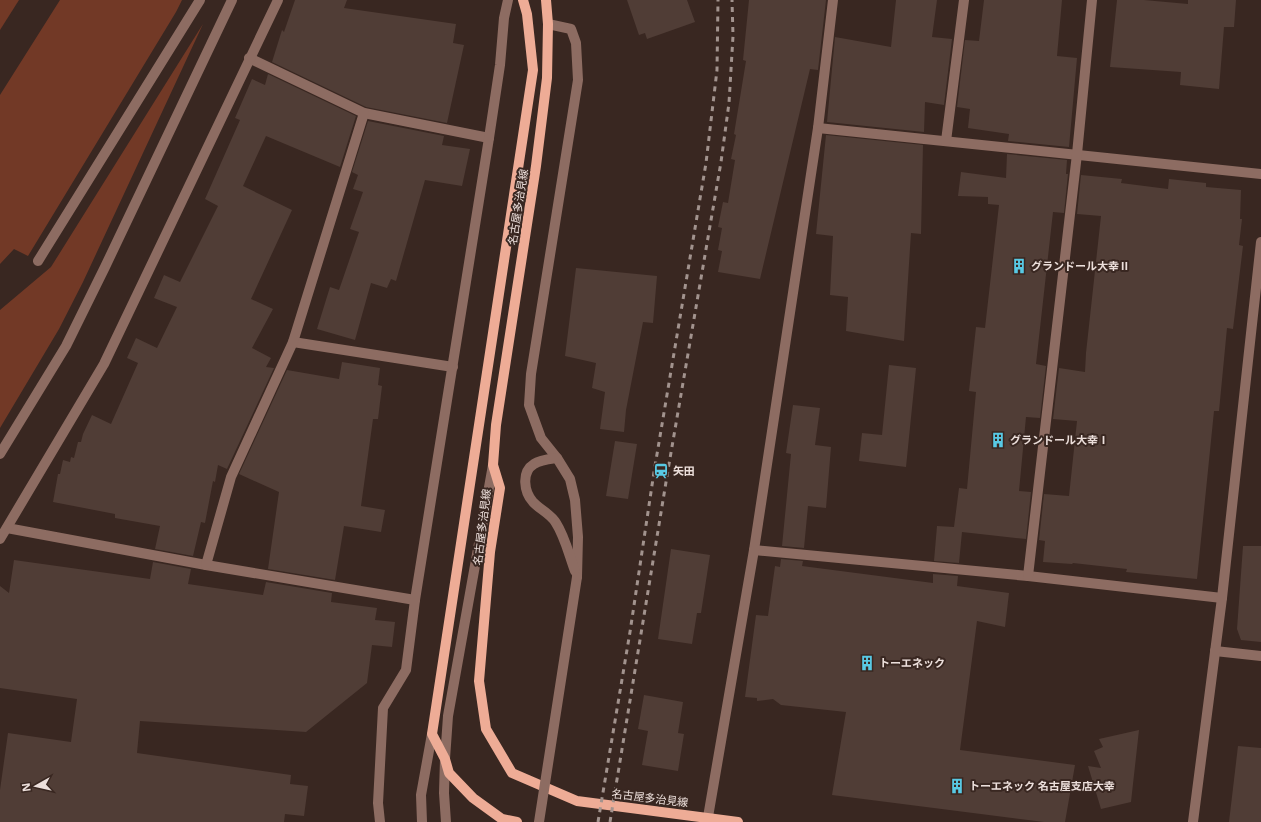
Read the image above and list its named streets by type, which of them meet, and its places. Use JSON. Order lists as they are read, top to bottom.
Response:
{
  "streets": {
    "main road": ["名古屋多治見線"]
  },
  "places": {
    "building": [
      "グランドール大幸Ⅱ",
      "グランドール大幸Ⅰ",
      "トーエネック",
      "トーエネック 名古屋支店大幸"
    ],
    "station": ["矢田"]
  },
  "north": "left"
}
